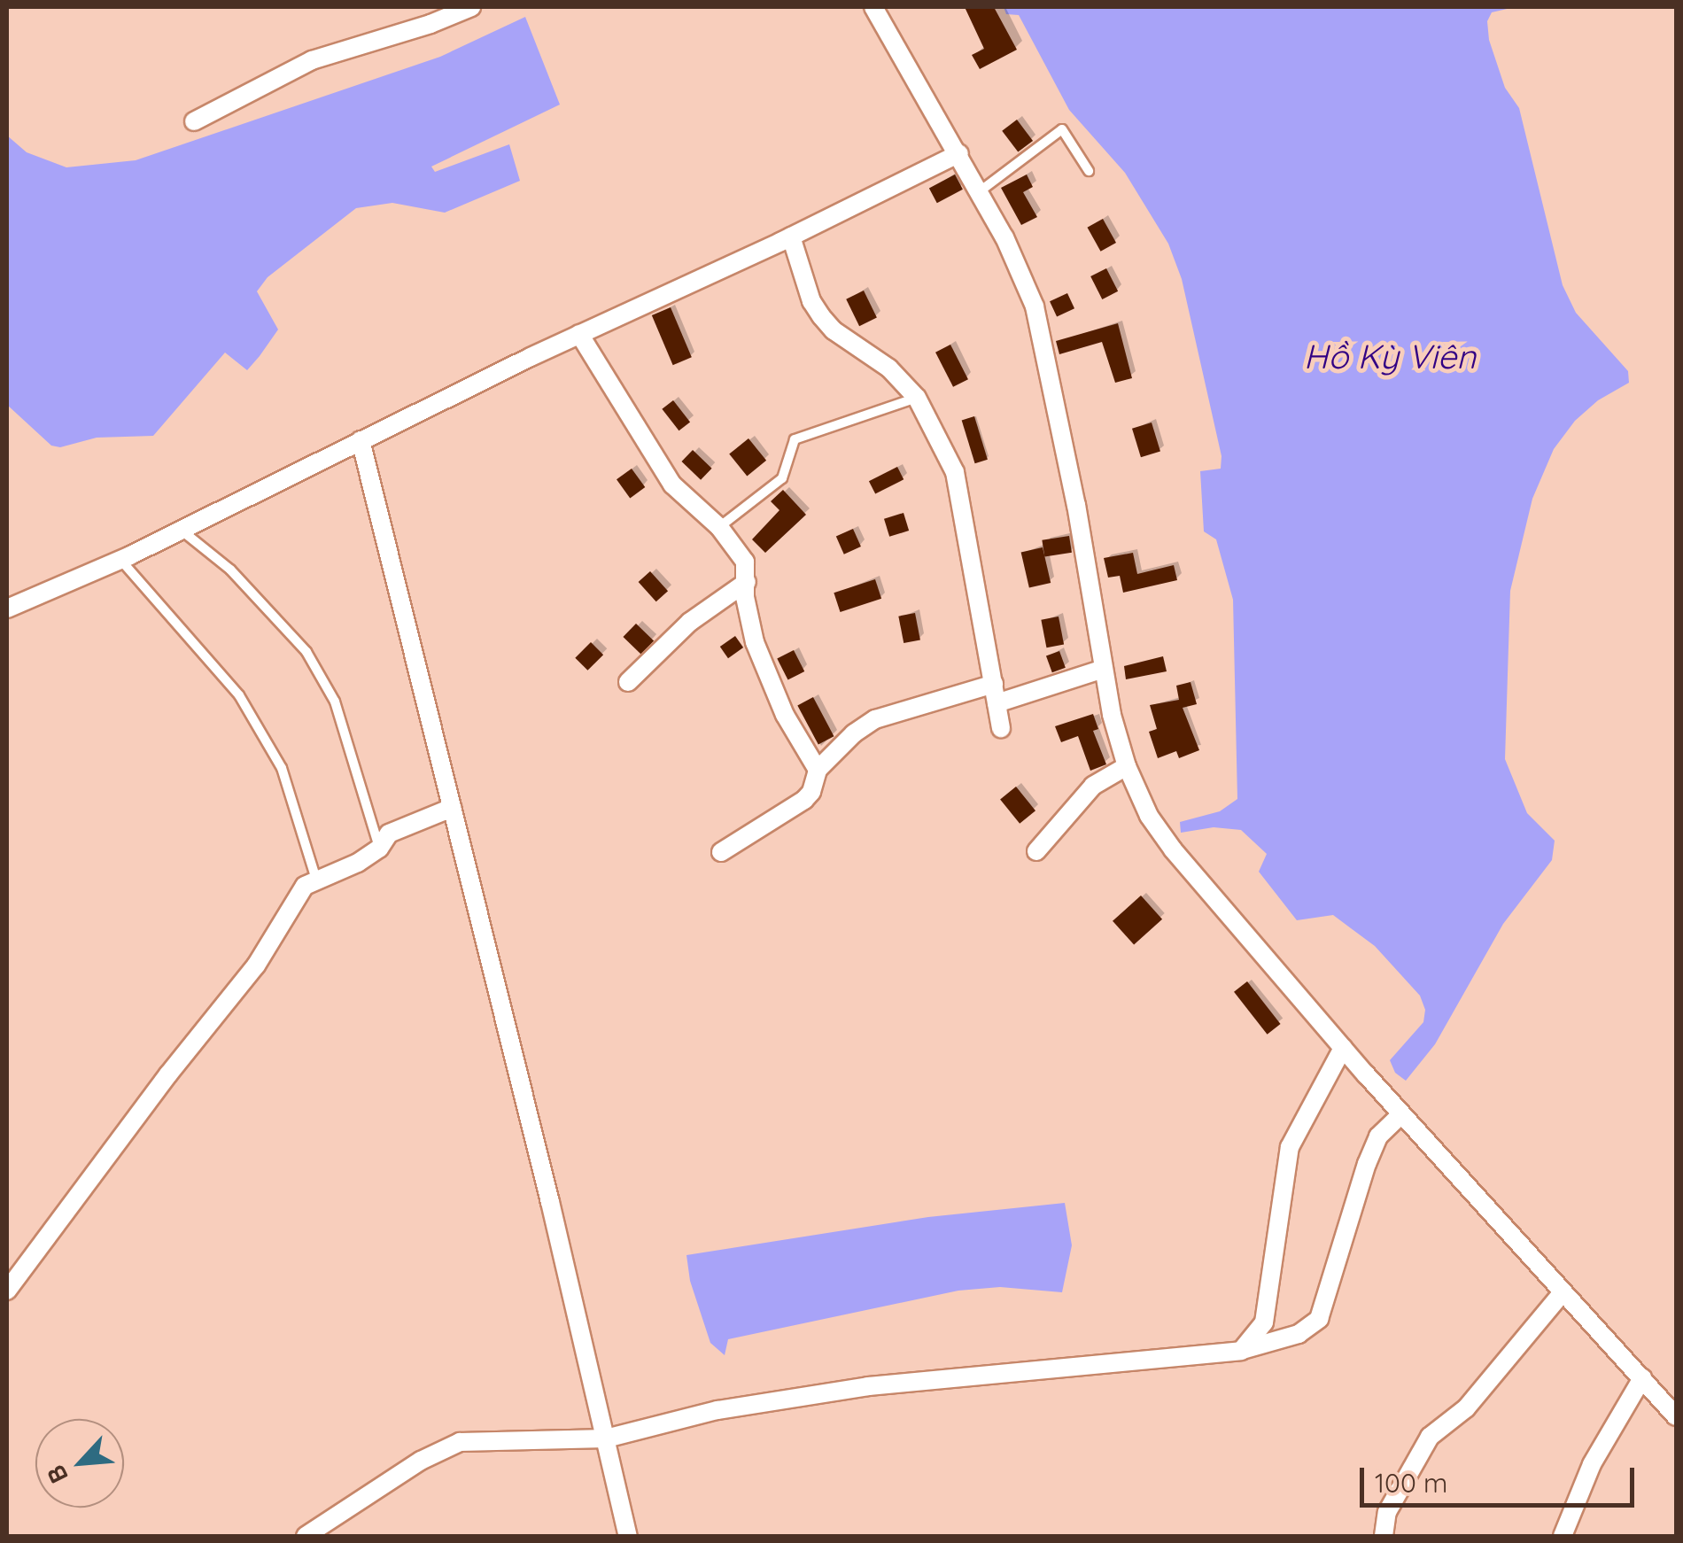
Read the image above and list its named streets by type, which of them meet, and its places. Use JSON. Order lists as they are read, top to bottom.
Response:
{
  "water": ["Hồ Kỳ Viên"],
  "scale_bar": "100 m",
  "north": "bottom left"
}
